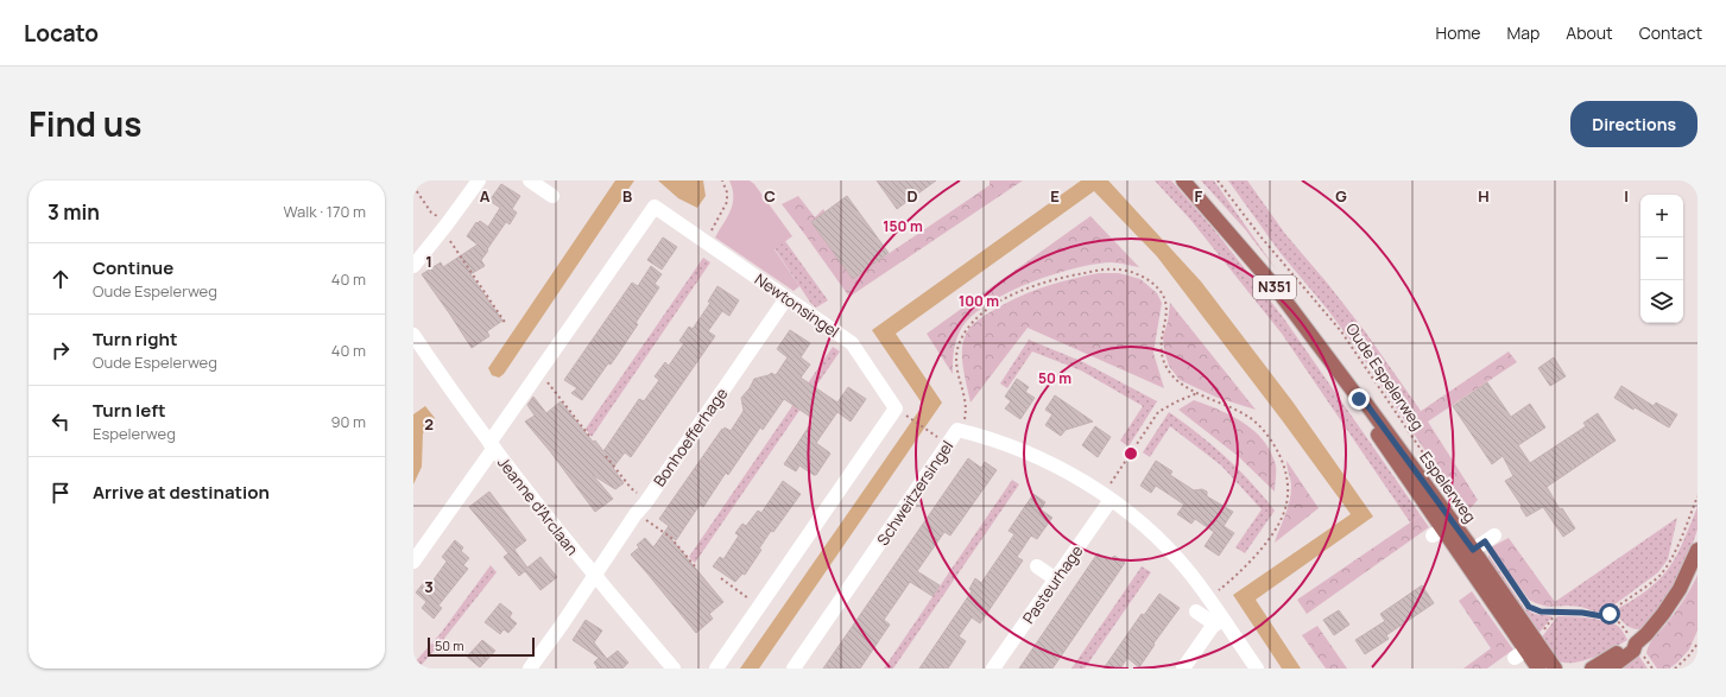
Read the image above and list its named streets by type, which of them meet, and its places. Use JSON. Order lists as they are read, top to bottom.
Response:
{
  "streets": {
    "main road": ["N351", "Espelerweg"],
    "street": [
      "Newtonsingel",
      "Bonhoefferhage",
      "Schweitzersingel",
      "Jeanne d'Arclaan",
      "Pasteurhage"
    ],
    "path": ["Oude Espelerweg"]
  },
  "crossings": [
    ["Newtonsingel", "Bonhoefferhage"],
    ["Newtonsingel", "Jeanne d'Arclaan"],
    ["Bonhoefferhage", "Jeanne d'Arclaan"],
    ["Schweitzersingel", "Pasteurhage"]
  ],
  "scale_bar": "50 m",
  "page": {
    "header": "Locato",
    "nav": [
      "Home",
      "Map",
      "About",
      "Contact"
    ],
    "title": "Find us",
    "buttons": "Directions",
    "heading": ["3 min", "Walk · 170 m"],
    "map_buttons": ["+", "−"],
    "list": [
      ["Continue", "Oude Espelerweg", "40 m"],
      ["Turn right", "Oude Espelerweg", "40 m"],
      ["Turn left", "Espelerweg", "90 m"],
      "Arrive at destination"
    ],
    "scale": "50 m"
  },
  "grid": {
    "columns": [
      "A",
      "B",
      "C",
      "D",
      "E",
      "F",
      "G",
      "H",
      "I"
    ],
    "rows": ["1", "2", "3"]
  },
  "rings": ["150 m", "100 m", "50 m"]
}
